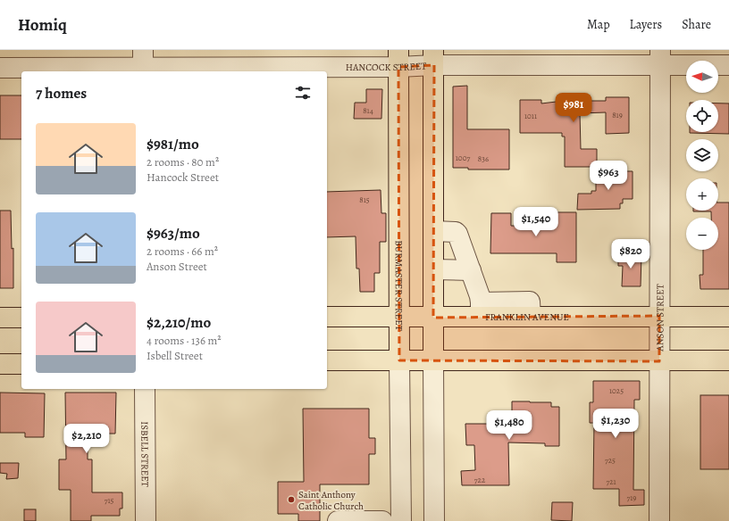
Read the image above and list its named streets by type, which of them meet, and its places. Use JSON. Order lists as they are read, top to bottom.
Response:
{
  "streets": {
    "main road": ["BURMASTER STREET", "FRANKLIN AVENUE"],
    "street": ["HANCOCK STREET", "ANSON STREET", "ISBELL STREET"]
  },
  "crossings": [
    ["HANCOCK STREET", "BURMASTER STREET"],
    ["HANCOCK STREET", "ANSON STREET"],
    ["BURMASTER STREET", "FRANKLIN AVENUE"],
    ["FRANKLIN AVENUE", "ANSON STREET"]
  ],
  "places": ["Saint Anthony Catholic Church"],
  "house_numbers": [
    "814",
    "819",
    "1011",
    "1007",
    "836",
    "815",
    "1025",
    "725",
    "722",
    "721",
    "719",
    "715"
  ],
  "north": "left",
  "page": {
    "header": "Homiq",
    "nav": ["Map", "Layers", "Share"],
    "map_buttons": ["+", "−"],
    "heading": "7 homes",
    "price": [
      "$981",
      "$963",
      "$1,540",
      "$820",
      "$1,230",
      "$1,480",
      "$2,210"
    ],
    "list": [
      {
        "name": "$981/mo",
        "note": "2 rooms · 80 m² · Hancock Street"
      },
      {
        "name": "$963/mo",
        "note": "2 rooms · 66 m² · Anson Street"
      },
      {
        "name": "$2,210/mo",
        "note": "4 rooms · 136 m² · Isbell Street"
      }
    ]
  }
}
